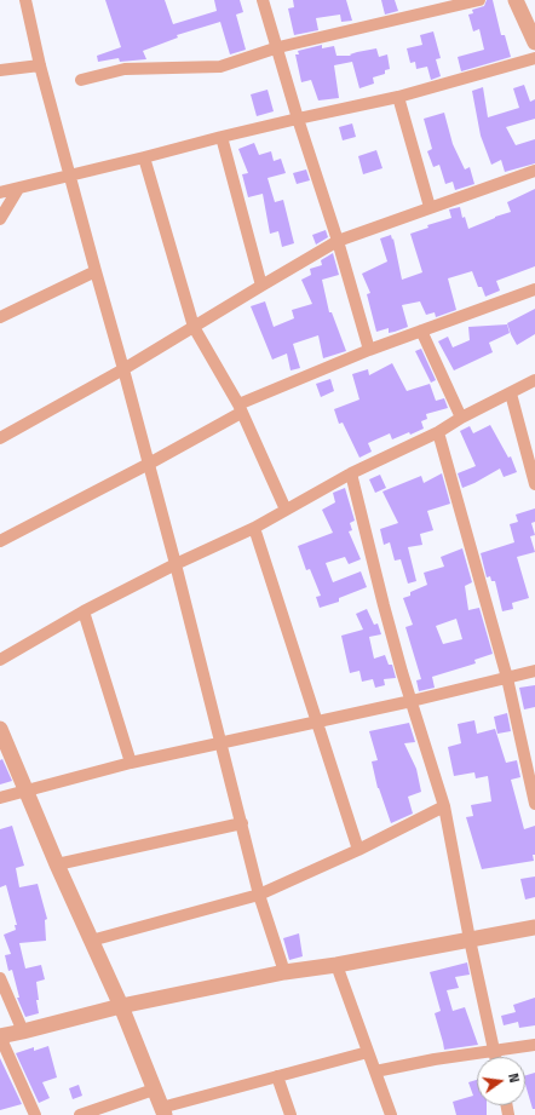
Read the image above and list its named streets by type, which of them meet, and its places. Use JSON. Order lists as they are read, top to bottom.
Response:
{
  "north": "right"
}
